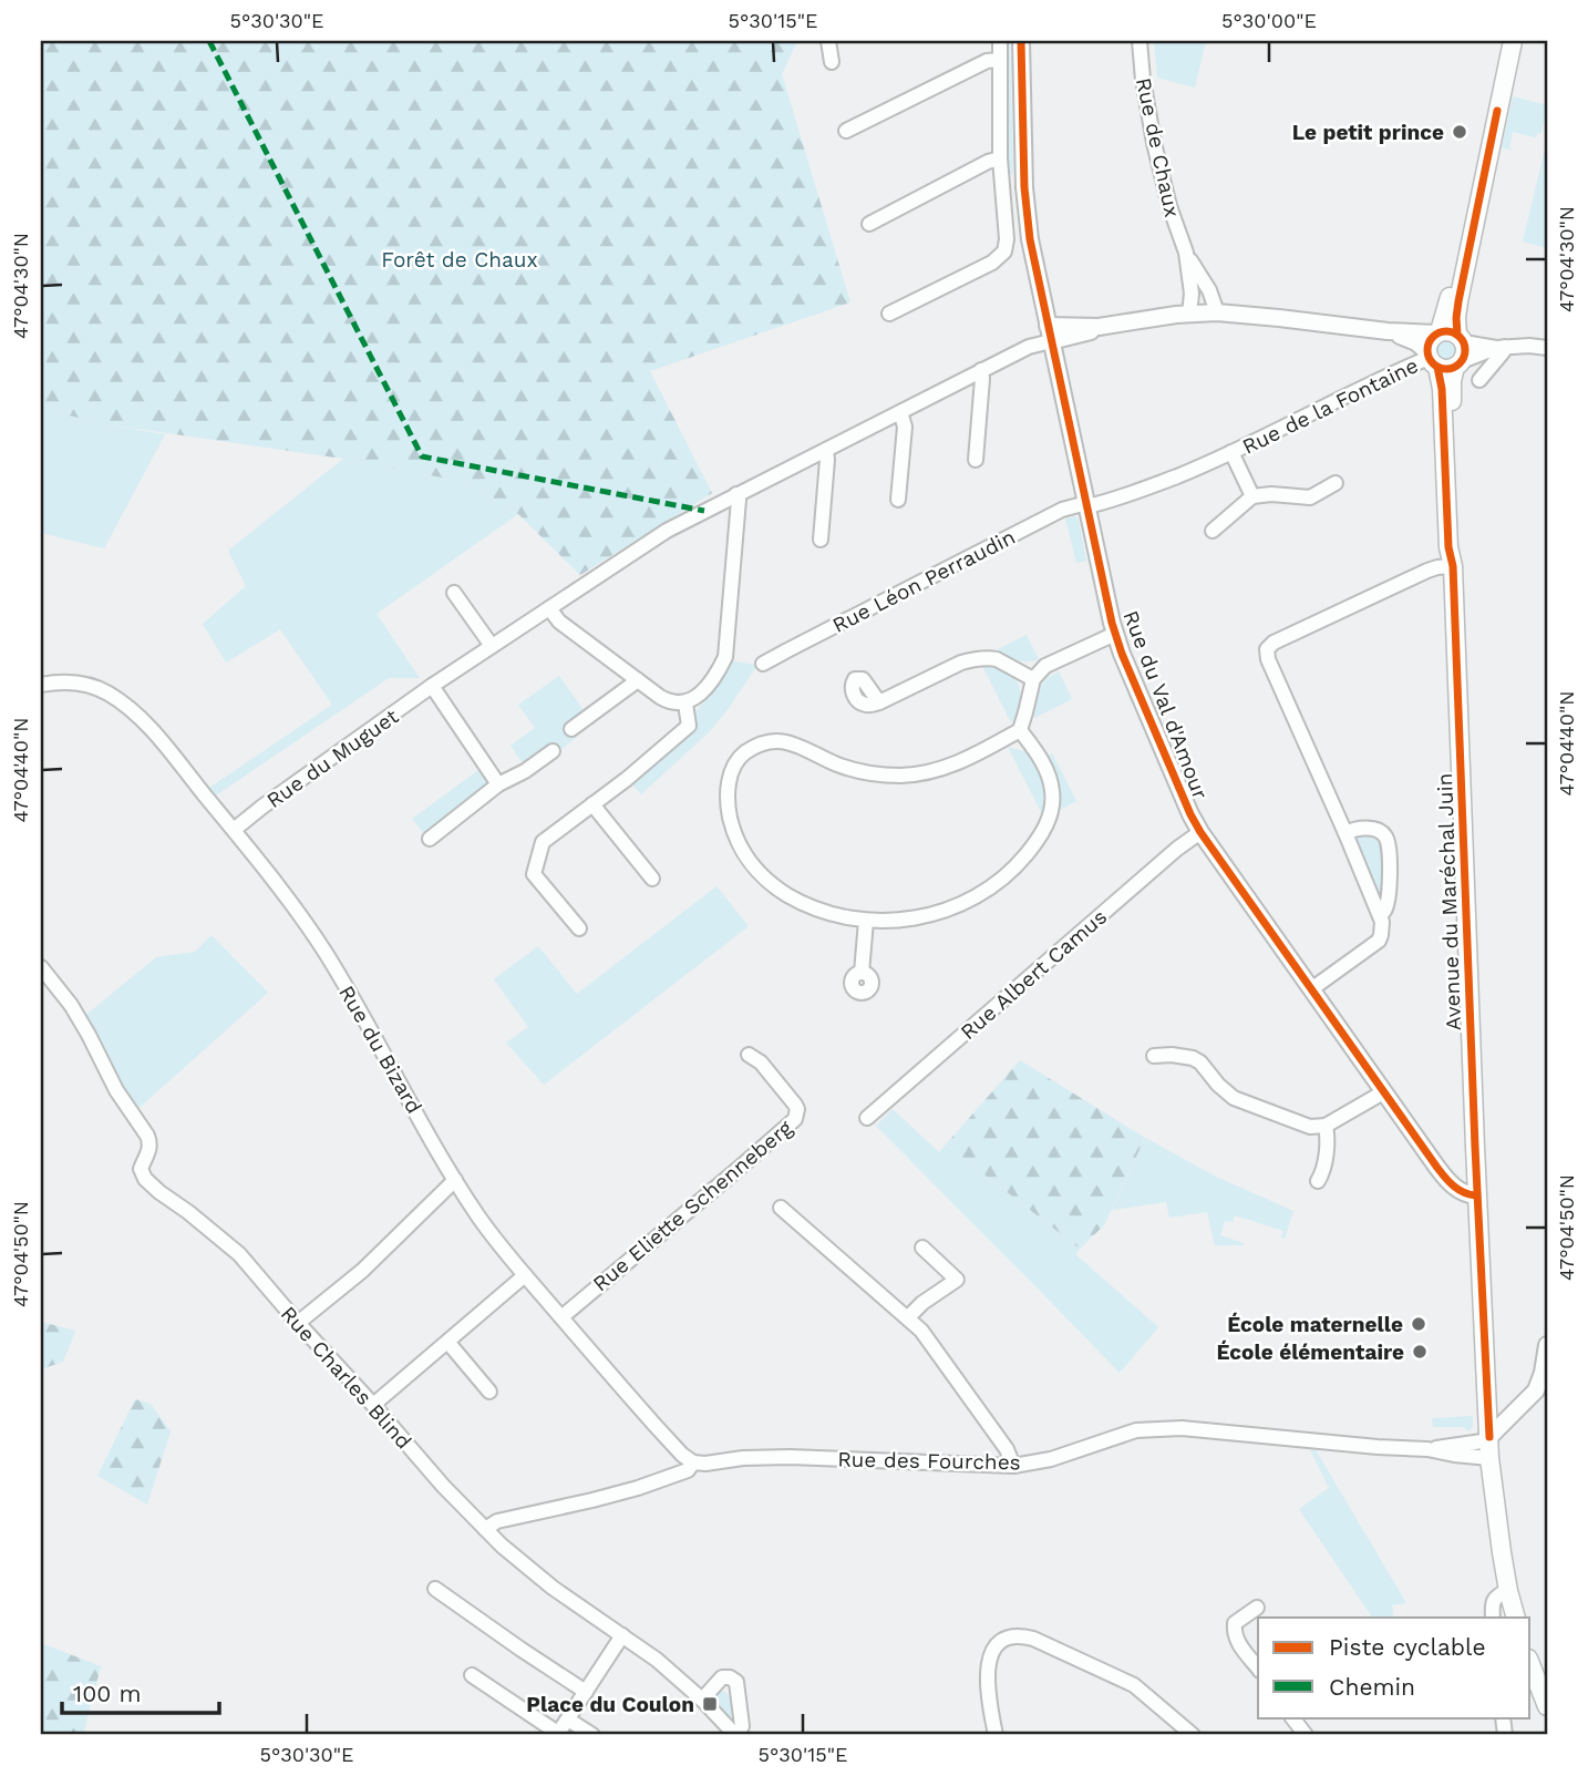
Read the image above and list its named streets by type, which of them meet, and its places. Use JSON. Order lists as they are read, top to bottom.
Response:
{
  "streets": {
    "main road": ["Avenue du Maréchal Juin"],
    "street": [
      "Rue de Chaux",
      "Rue de la Fontaine",
      "Rue Léon Perraudin",
      "Rue du Val d'Amour",
      "Rue du Muguet",
      "Rue Albert Camus",
      "Rue du Bizard",
      "Rue Eliette Schenneberg",
      "Rue Charles Blind",
      "Rue des Fourches"
    ]
  },
  "crossings": [
    ["Rue de la Fontaine", "Rue Léon Perraudin"],
    ["Rue de la Fontaine", "Rue du Val d'Amour"],
    ["Rue de la Fontaine", "Avenue du Maréchal Juin"],
    ["Rue Léon Perraudin", "Rue du Val d'Amour"],
    ["Rue du Val d'Amour", "Rue du Muguet"],
    ["Rue du Val d'Amour", "Avenue du Maréchal Juin"],
    ["Rue du Val d'Amour", "Rue Albert Camus"],
    ["Rue du Muguet", "Rue du Bizard"],
    ["Avenue du Maréchal Juin", "Rue des Fourches"],
    ["Rue du Bizard", "Rue Eliette Schenneberg"],
    ["Rue du Bizard", "Rue des Fourches"],
    ["Rue Charles Blind", "Rue des Fourches"]
  ],
  "parks": ["Forêt de Chaux"],
  "places": {
    "other": ["Le petit prince", "École maternelle", "École élémentaire"],
    "transit": ["Place du Coulon"]
  },
  "legend": ["Piste cyclable", "Chemin"],
  "scale_bar": "100 m",
  "coordinates": [
    "5°30'30\"E",
    "5°30'15\"E",
    "5°30'00\"E",
    "47°04'30\"N",
    "47°04'40\"N",
    "47°04'50\"N"
  ]
}
